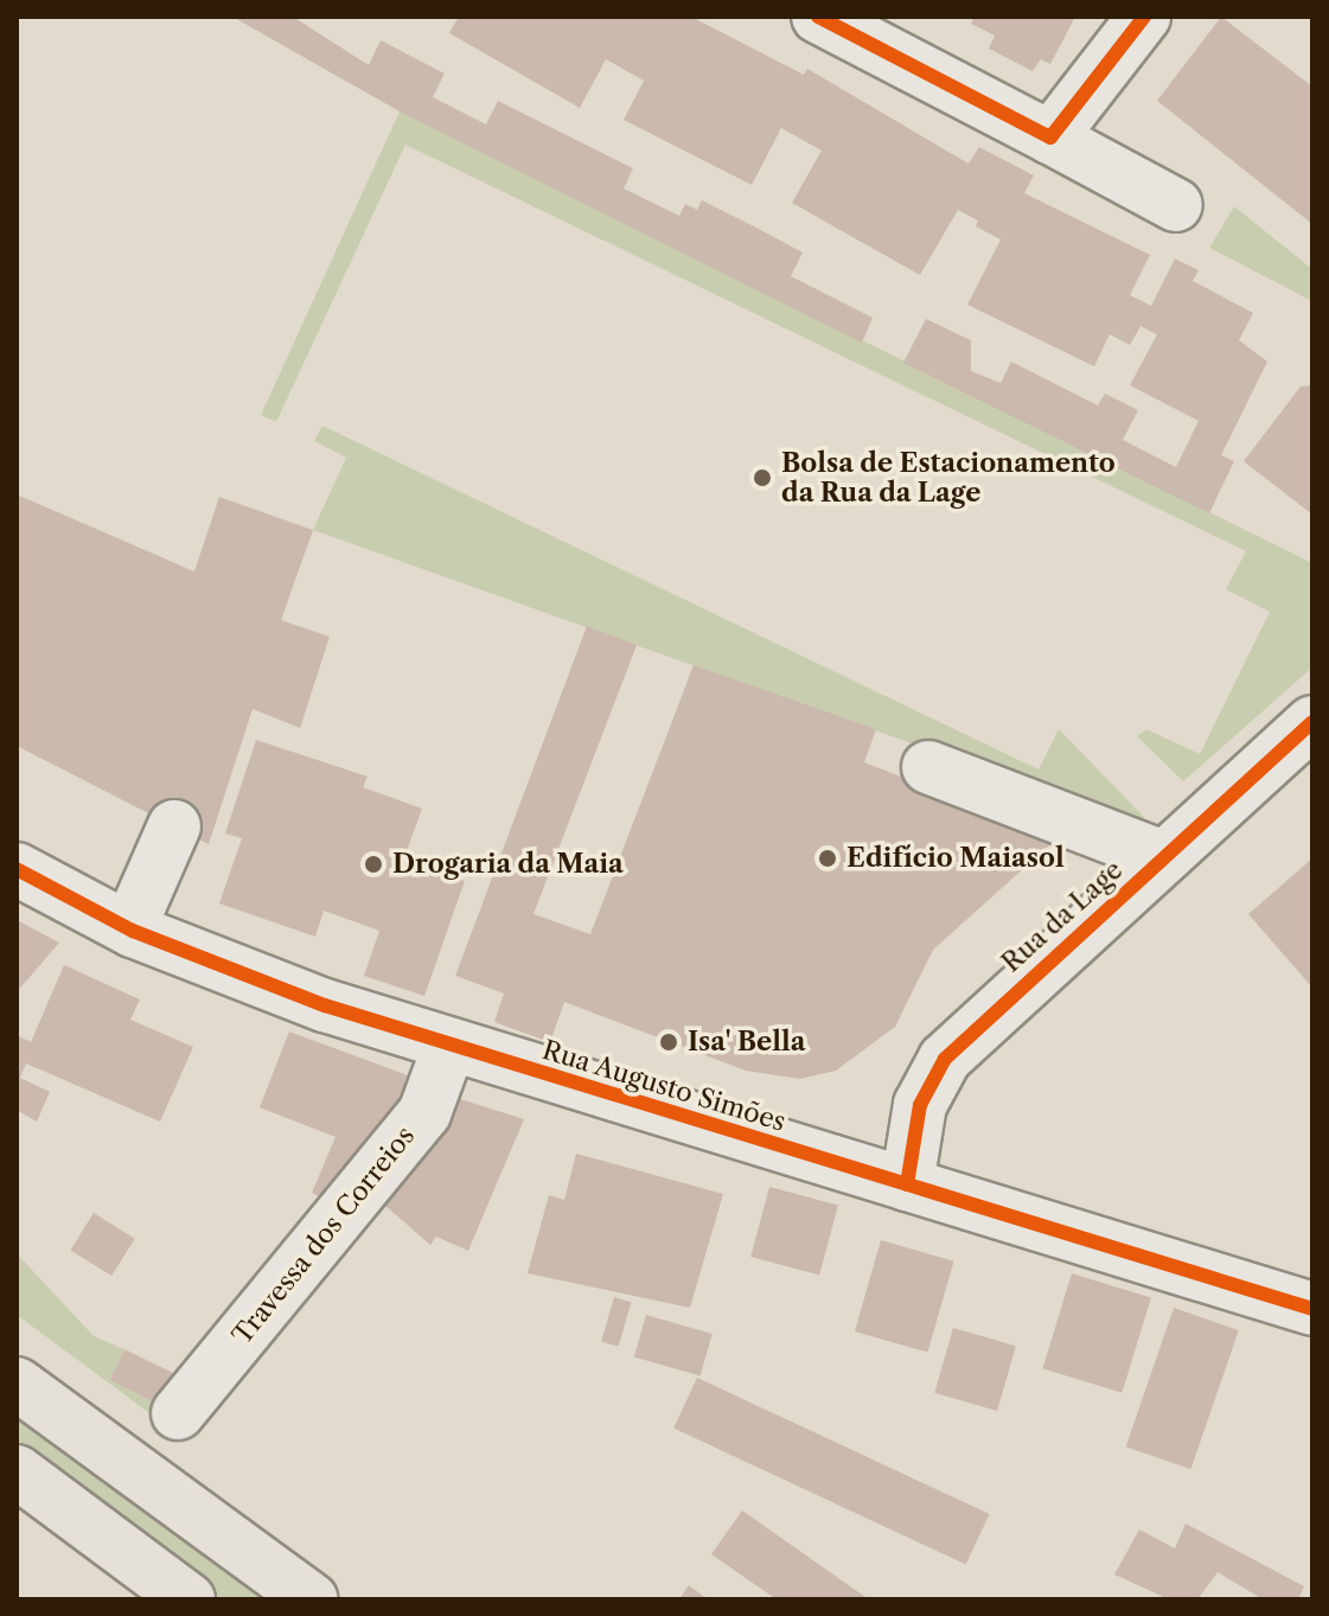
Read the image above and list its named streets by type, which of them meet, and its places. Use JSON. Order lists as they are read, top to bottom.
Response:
{
  "streets": {
    "street": ["Rua da Lage", "Rua Augusto Simões", "Travessa dos Correios"]
  },
  "crossings": [
    ["Rua da Lage", "Rua Augusto Simões"],
    ["Rua Augusto Simões", "Travessa dos Correios"]
  ],
  "places": [
    "Bolsa de Estacionamento da Rua da Lage",
    "Edifício Maiasol",
    "Drogaria da Maia",
    "Isa' Bella"
  ]
}
